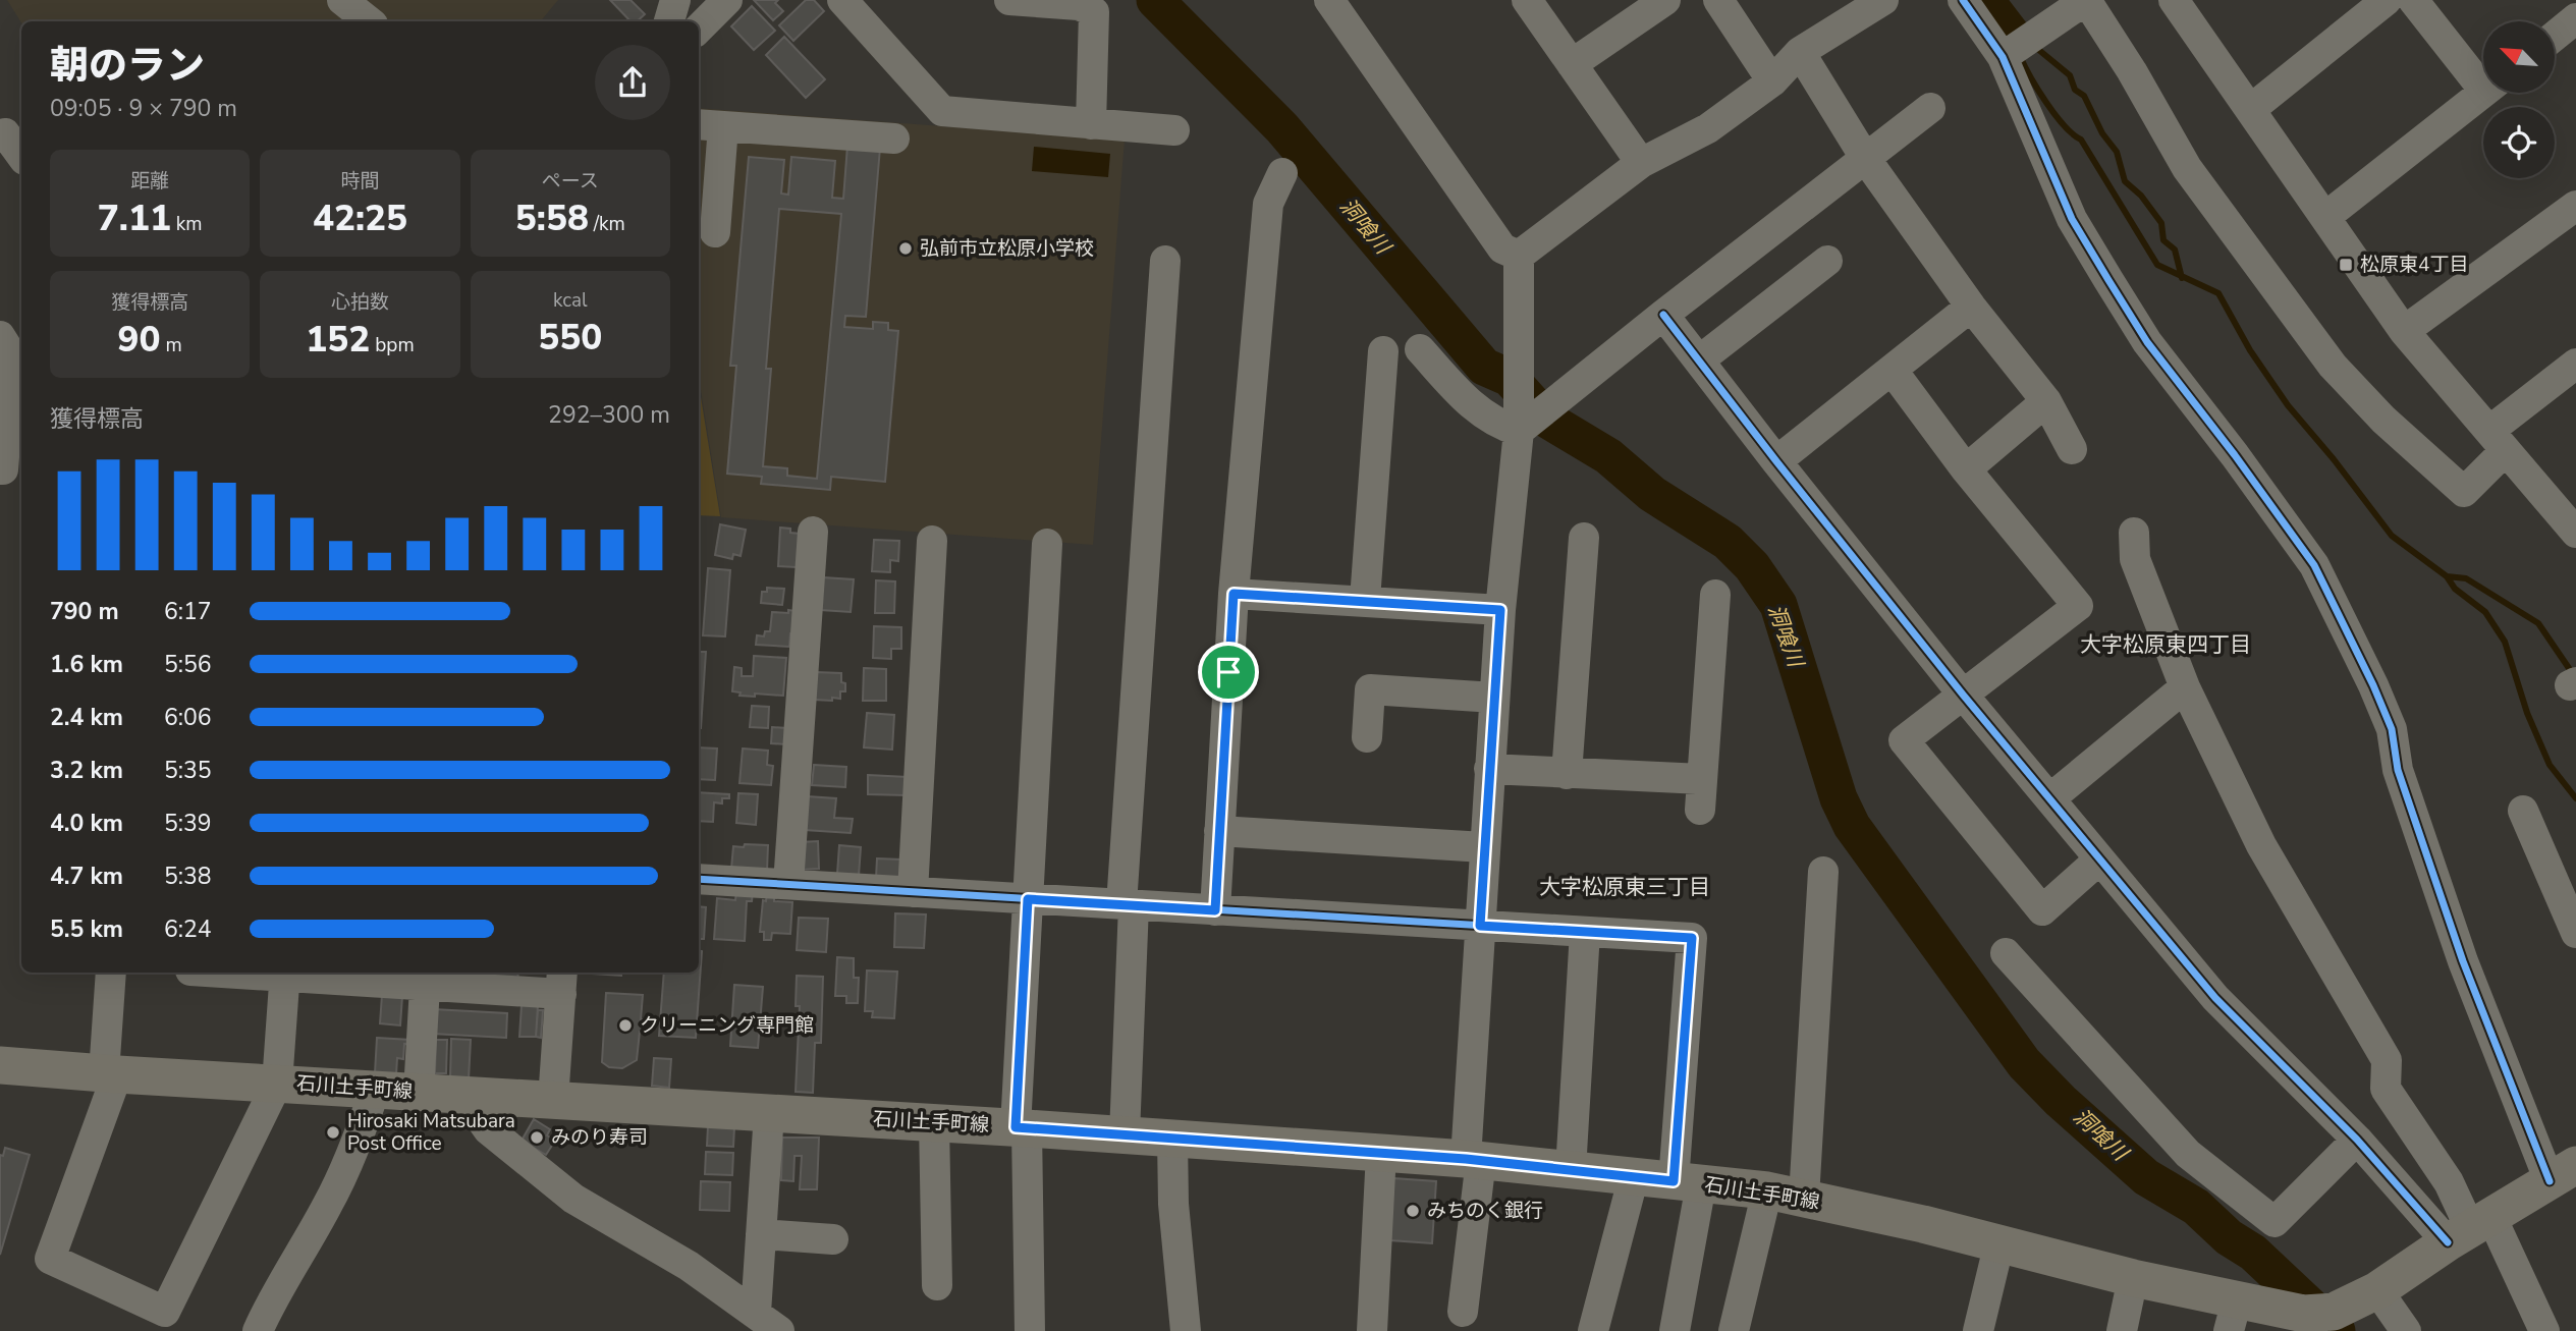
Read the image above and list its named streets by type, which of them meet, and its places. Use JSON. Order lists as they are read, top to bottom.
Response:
{
  "streets": {
    "main road": ["石川土手町線"]
  },
  "districts": ["大字松原東四丁目", "大字松原東三丁目"],
  "water": ["洞喰川"],
  "places": {
    "other": [
      "弘前市立松原小学校",
      "クリーニング専門館",
      "Hirosaki Matsubara Post Office",
      "みのり寿司",
      "みちのく銀行"
    ],
    "transit": ["松原東4丁目"]
  },
  "north": "top left",
  "page": {
    "heading": ["朝のラン", "09:05 · 9 × 790 m"],
    "stats": [
      ["距離", "7.11 km"],
      ["時間", "42:25"],
      ["ペース", "5:58 /km"],
      ["獲得標高", "90 m"],
      ["心拍数", "152 bpm"],
      ["kcal", "550"]
    ],
    "chart": ["獲得標高", "292–300 m"],
    "list": [
      {
        "name": "790 m",
        "note": "6:17"
      },
      {
        "name": "1.6 km",
        "note": "5:56"
      },
      {
        "name": "2.4 km",
        "note": "6:06"
      },
      {
        "name": "3.2 km",
        "note": "5:35"
      },
      {
        "name": "4.0 km",
        "note": "5:39"
      },
      {
        "name": "4.7 km",
        "note": "5:38"
      },
      {
        "name": "5.5 km",
        "note": "6:24"
      }
    ]
  }
}
